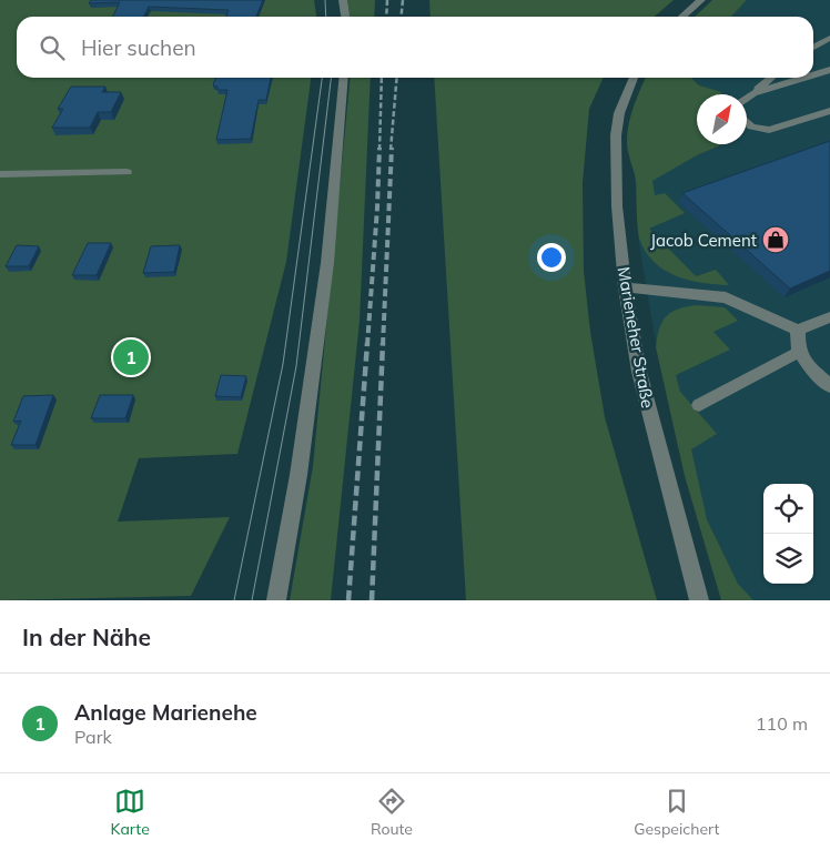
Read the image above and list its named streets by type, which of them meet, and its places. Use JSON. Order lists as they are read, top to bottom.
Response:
{
  "streets": {
    "street": ["Marieneher Straße"]
  },
  "places": {
    "shop": ["Jacob Cement"]
  },
  "north": "top right",
  "page": {
    "search": "Hier suchen",
    "pins": "1",
    "heading": "In der Nähe",
    "list": [
      {
        "mark": "1",
        "name": "Anlage Marienehe",
        "note": "Park",
        "value": "110 m"
      }
    ],
    "nav": ["Karte", "Route", "Gespeichert"]
  }
}
